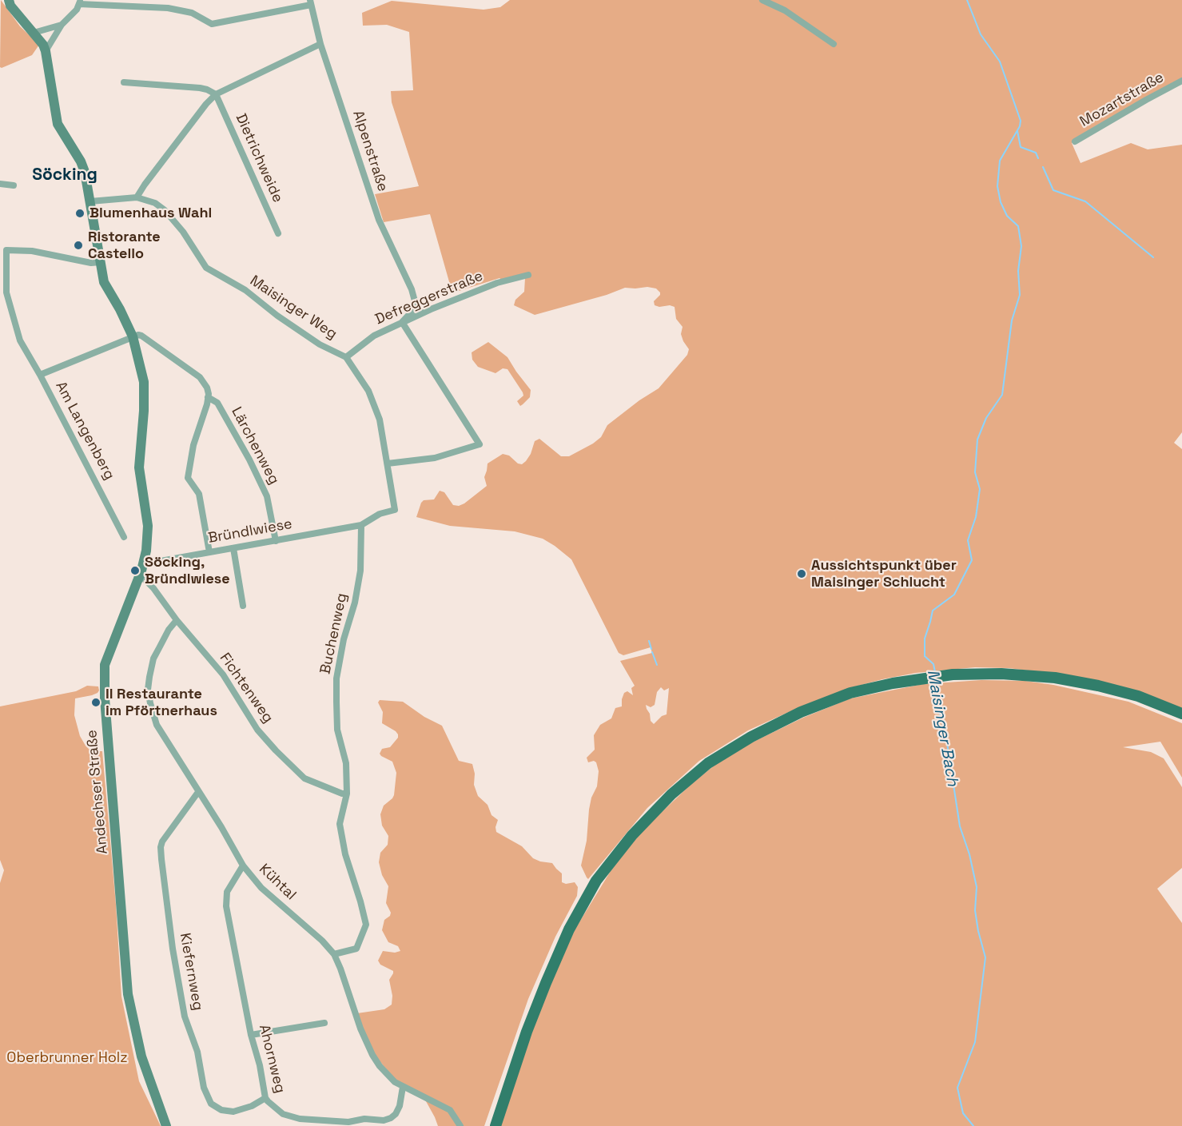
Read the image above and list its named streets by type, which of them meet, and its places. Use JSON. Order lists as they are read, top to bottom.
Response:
{
  "streets": {
    "street": [
      "Mozartstraße",
      "Alpenstraße",
      "Dietrichweide",
      "Defreggerstraße",
      "Maisinger Weg",
      "Am Langenberg",
      "Lärchenweg",
      "Bründlwiese",
      "Buchenweg",
      "Fichtenweg",
      "Andechser Straße",
      "Kühtal",
      "Kiefernweg",
      "Ahornweg"
    ]
  },
  "crossings": [
    ["Alpenstraße", "Defreggerstraße"],
    ["Defreggerstraße", "Maisinger Weg"],
    ["Maisinger Weg", "Bründlwiese"],
    ["Maisinger Weg", "Buchenweg"],
    ["Maisinger Weg", "Andechser Straße"],
    ["Am Langenberg", "Lärchenweg"],
    ["Am Langenberg", "Andechser Straße"],
    ["Lärchenweg", "Bründlwiese"],
    ["Lärchenweg", "Andechser Straße"],
    ["Bründlwiese", "Buchenweg"],
    ["Bründlwiese", "Andechser Straße"],
    ["Buchenweg", "Fichtenweg"],
    ["Buchenweg", "Kühtal"],
    ["Fichtenweg", "Andechser Straße"],
    ["Fichtenweg", "Kühtal"],
    ["Kühtal", "Kiefernweg"],
    ["Kühtal", "Ahornweg"],
    ["Kiefernweg", "Ahornweg"]
  ],
  "districts": ["Söcking"],
  "water": ["Maisinger Bach"],
  "parks": ["Oberbrunner Holz"],
  "places": [
    "Blumenhaus Wahl",
    "Ristorante Castello",
    "Söcking, Bründlwiese",
    "Aussichtspunkt über Maisinger Schlucht",
    "Il Restaurante im Pförtnerhaus"
  ]
}
